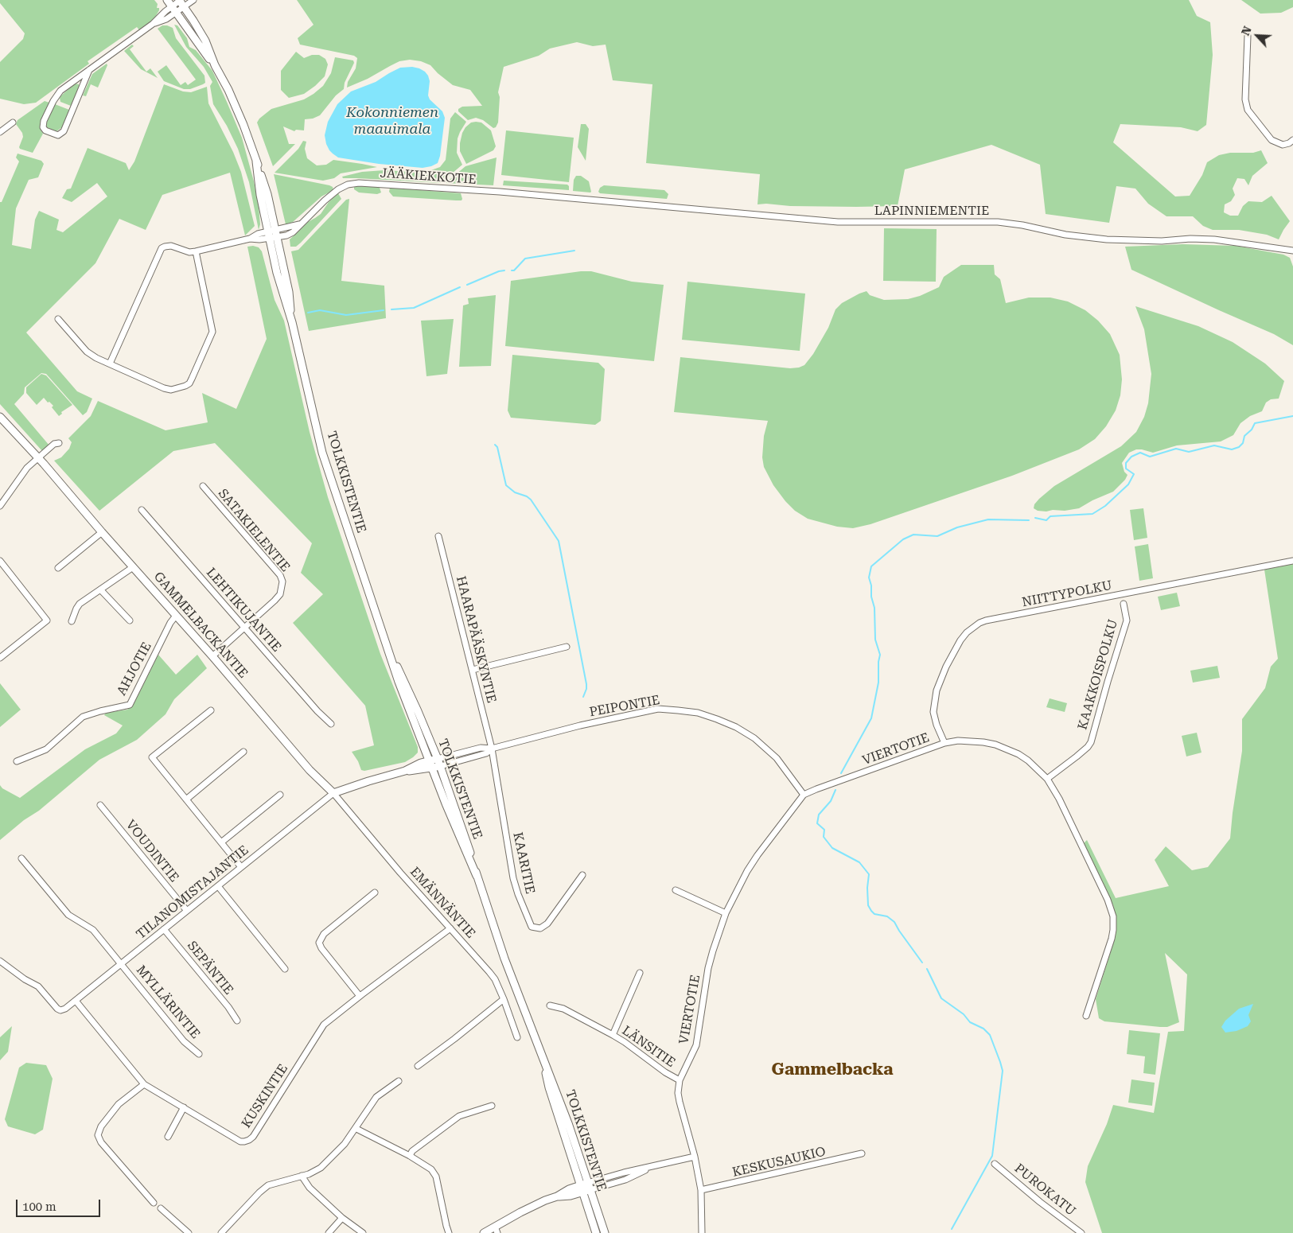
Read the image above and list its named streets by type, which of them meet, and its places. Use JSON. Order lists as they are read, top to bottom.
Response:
{
  "streets": {
    "street": [
      "JÄÄKIEKKOTIE",
      "LAPINNIEMENTIE",
      "TOLKKISTENTIE",
      "SATAKIELENTIE",
      "NIITTYPOLKU",
      "LEHTIKUJANTIE",
      "GAMMELBACKANTIE",
      "HAARAPÄÄSKYNTIE",
      "AHJOTIE",
      "KAAKKOISPOLKU",
      "PEIPONTIE",
      "VIERTOTIE",
      "VOUDINTIE",
      "KAARITIE",
      "TILANOMISTAJANTIE",
      "EMÄNNÄNTIE",
      "SEPÄNTIE",
      "MYLLÄRINTIE",
      "LÄNSITIE",
      "KUSKINTIE",
      "KESKUSAUKIO",
      "PUROKATU"
    ]
  },
  "crossings": [
    ["JÄÄKIEKKOTIE", "LAPINNIEMENTIE"],
    ["JÄÄKIEKKOTIE", "TOLKKISTENTIE"],
    ["TOLKKISTENTIE", "PEIPONTIE"],
    ["SATAKIELENTIE", "LEHTIKUJANTIE"],
    ["SATAKIELENTIE", "GAMMELBACKANTIE"],
    ["NIITTYPOLKU", "VIERTOTIE"],
    ["GAMMELBACKANTIE", "AHJOTIE"],
    ["GAMMELBACKANTIE", "TILANOMISTAJANTIE"],
    ["GAMMELBACKANTIE", "EMÄNNÄNTIE"],
    ["HAARAPÄÄSKYNTIE", "PEIPONTIE"],
    ["HAARAPÄÄSKYNTIE", "KAARITIE"],
    ["KAAKKOISPOLKU", "VIERTOTIE"],
    ["PEIPONTIE", "VIERTOTIE"],
    ["PEIPONTIE", "KAARITIE"],
    ["VIERTOTIE", "LÄNSITIE"],
    ["VOUDINTIE", "TILANOMISTAJANTIE"],
    ["TILANOMISTAJANTIE", "EMÄNNÄNTIE"],
    ["TILANOMISTAJANTIE", "SEPÄNTIE"],
    ["TILANOMISTAJANTIE", "MYLLÄRINTIE"],
    ["TILANOMISTAJANTIE", "KUSKINTIE"],
    ["EMÄNNÄNTIE", "KUSKINTIE"],
    ["LÄNSITIE", "KESKUSAUKIO"]
  ],
  "districts": ["Gammelbacka"],
  "water": ["Kokonniemen maauimala"],
  "scale_bar": "100 m",
  "north": "top left"
}
